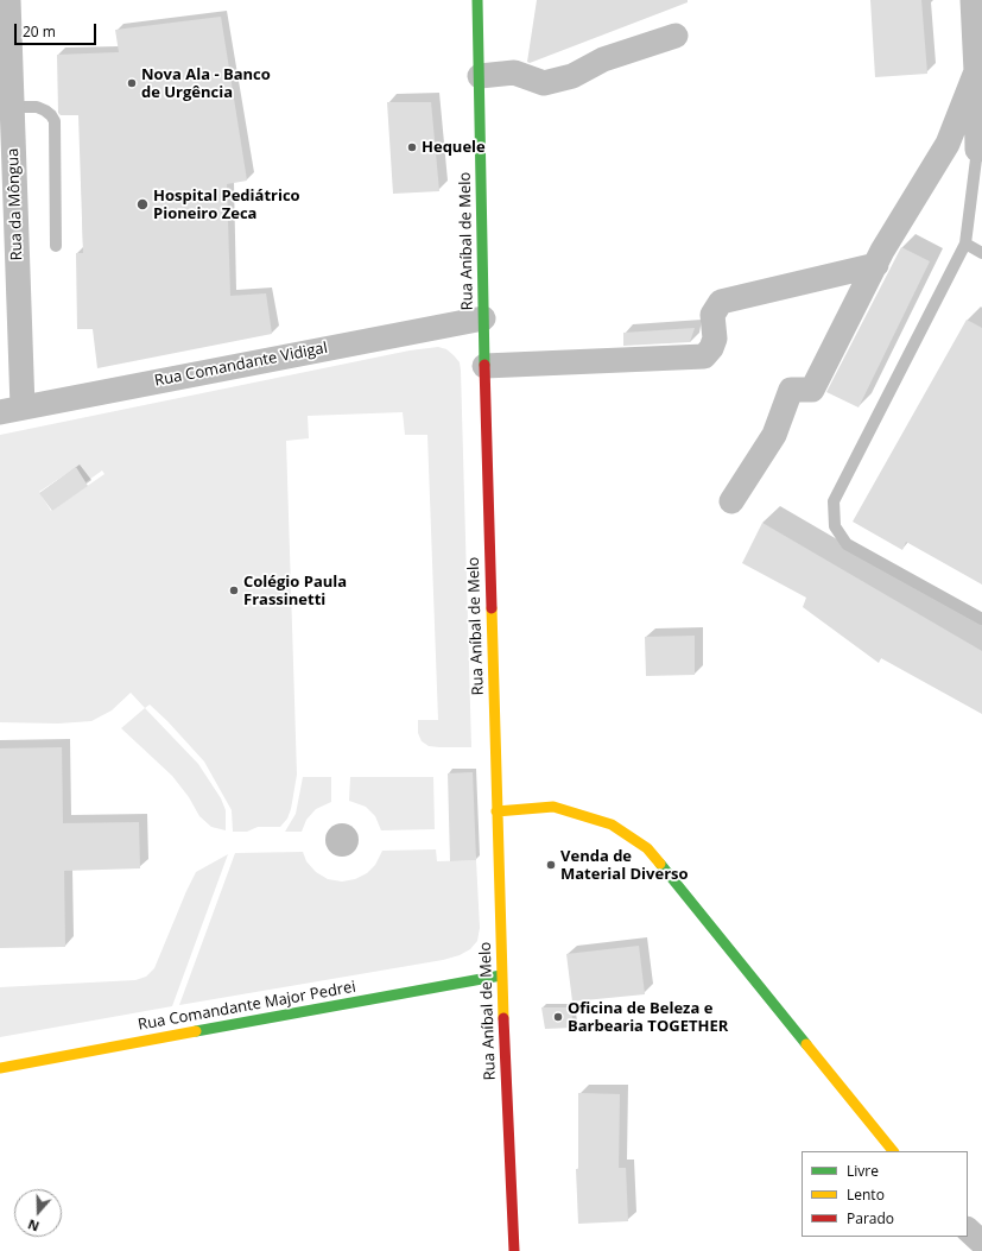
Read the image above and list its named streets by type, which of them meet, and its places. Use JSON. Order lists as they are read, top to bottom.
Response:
{
  "streets": {
    "street": [
      "Rua da Môngua",
      "Rua Aníbal de Melo",
      "Rua Comandante Vidigal",
      "Rua Comandante Major Pedrei"
    ]
  },
  "crossings": [
    ["Rua da Môngua", "Rua Comandante Vidigal"],
    ["Rua Aníbal de Melo", "Rua Comandante Vidigal"],
    ["Rua Aníbal de Melo", "Rua Comandante Major Pedrei"]
  ],
  "places": [
    "Nova Ala - Banco de Urgência",
    "Hequele",
    "Hospital Pediátrico Pioneiro Zeca",
    "Colégio Paula Frassinetti",
    "Venda de Material Diverso",
    "Oficina de Beleza e Barbearia TOGETHER"
  ],
  "legend": ["Livre", "Lento", "Parado"],
  "scale_bar": "20 m",
  "north": "bottom"
}
